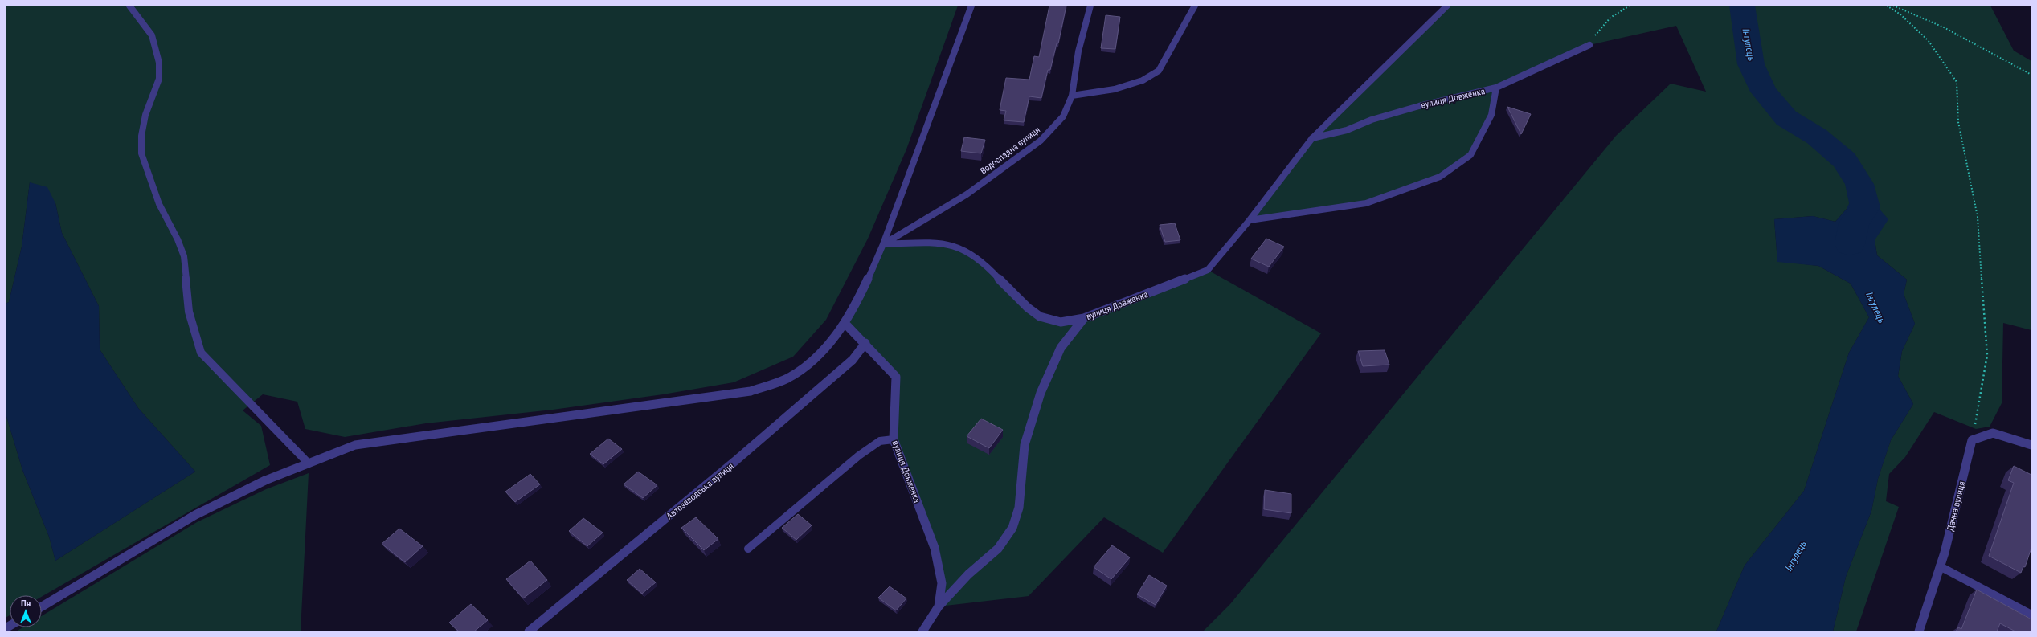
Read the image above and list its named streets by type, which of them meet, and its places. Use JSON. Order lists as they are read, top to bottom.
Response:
{
  "streets": {
    "street": [
      "вулиця Довженка",
      "Водоспадна вулиця",
      "Автозаводська вулиця",
      "Дачна вулиця"
    ]
  },
  "crossings": [
    ["вулиця Довженка", "Водоспадна вулиця"],
    ["вулиця Довженка", "Автозаводська вулиця"]
  ],
  "water": ["Інгулець"],
  "north": "top"
}
